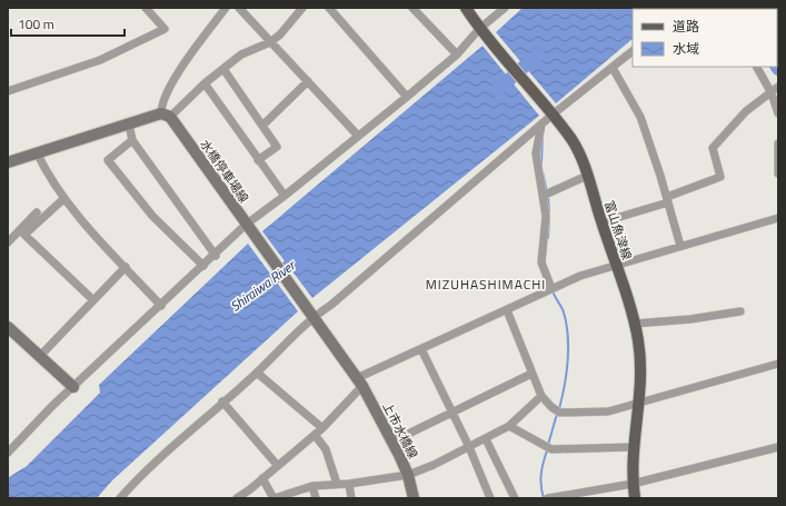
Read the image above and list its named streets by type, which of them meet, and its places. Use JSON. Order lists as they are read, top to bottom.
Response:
{
  "streets": {
    "main road": ["水橋停車場線", "富山魚津線", "上市水橋線"]
  },
  "crossings": [
    ["水橋停車場線", "上市水橋線"]
  ],
  "districts": ["MIZUHASHIMACHI"],
  "water": ["Shiraiwa River"],
  "legend": ["道路", "水域"],
  "scale_bar": "100 m"
}
